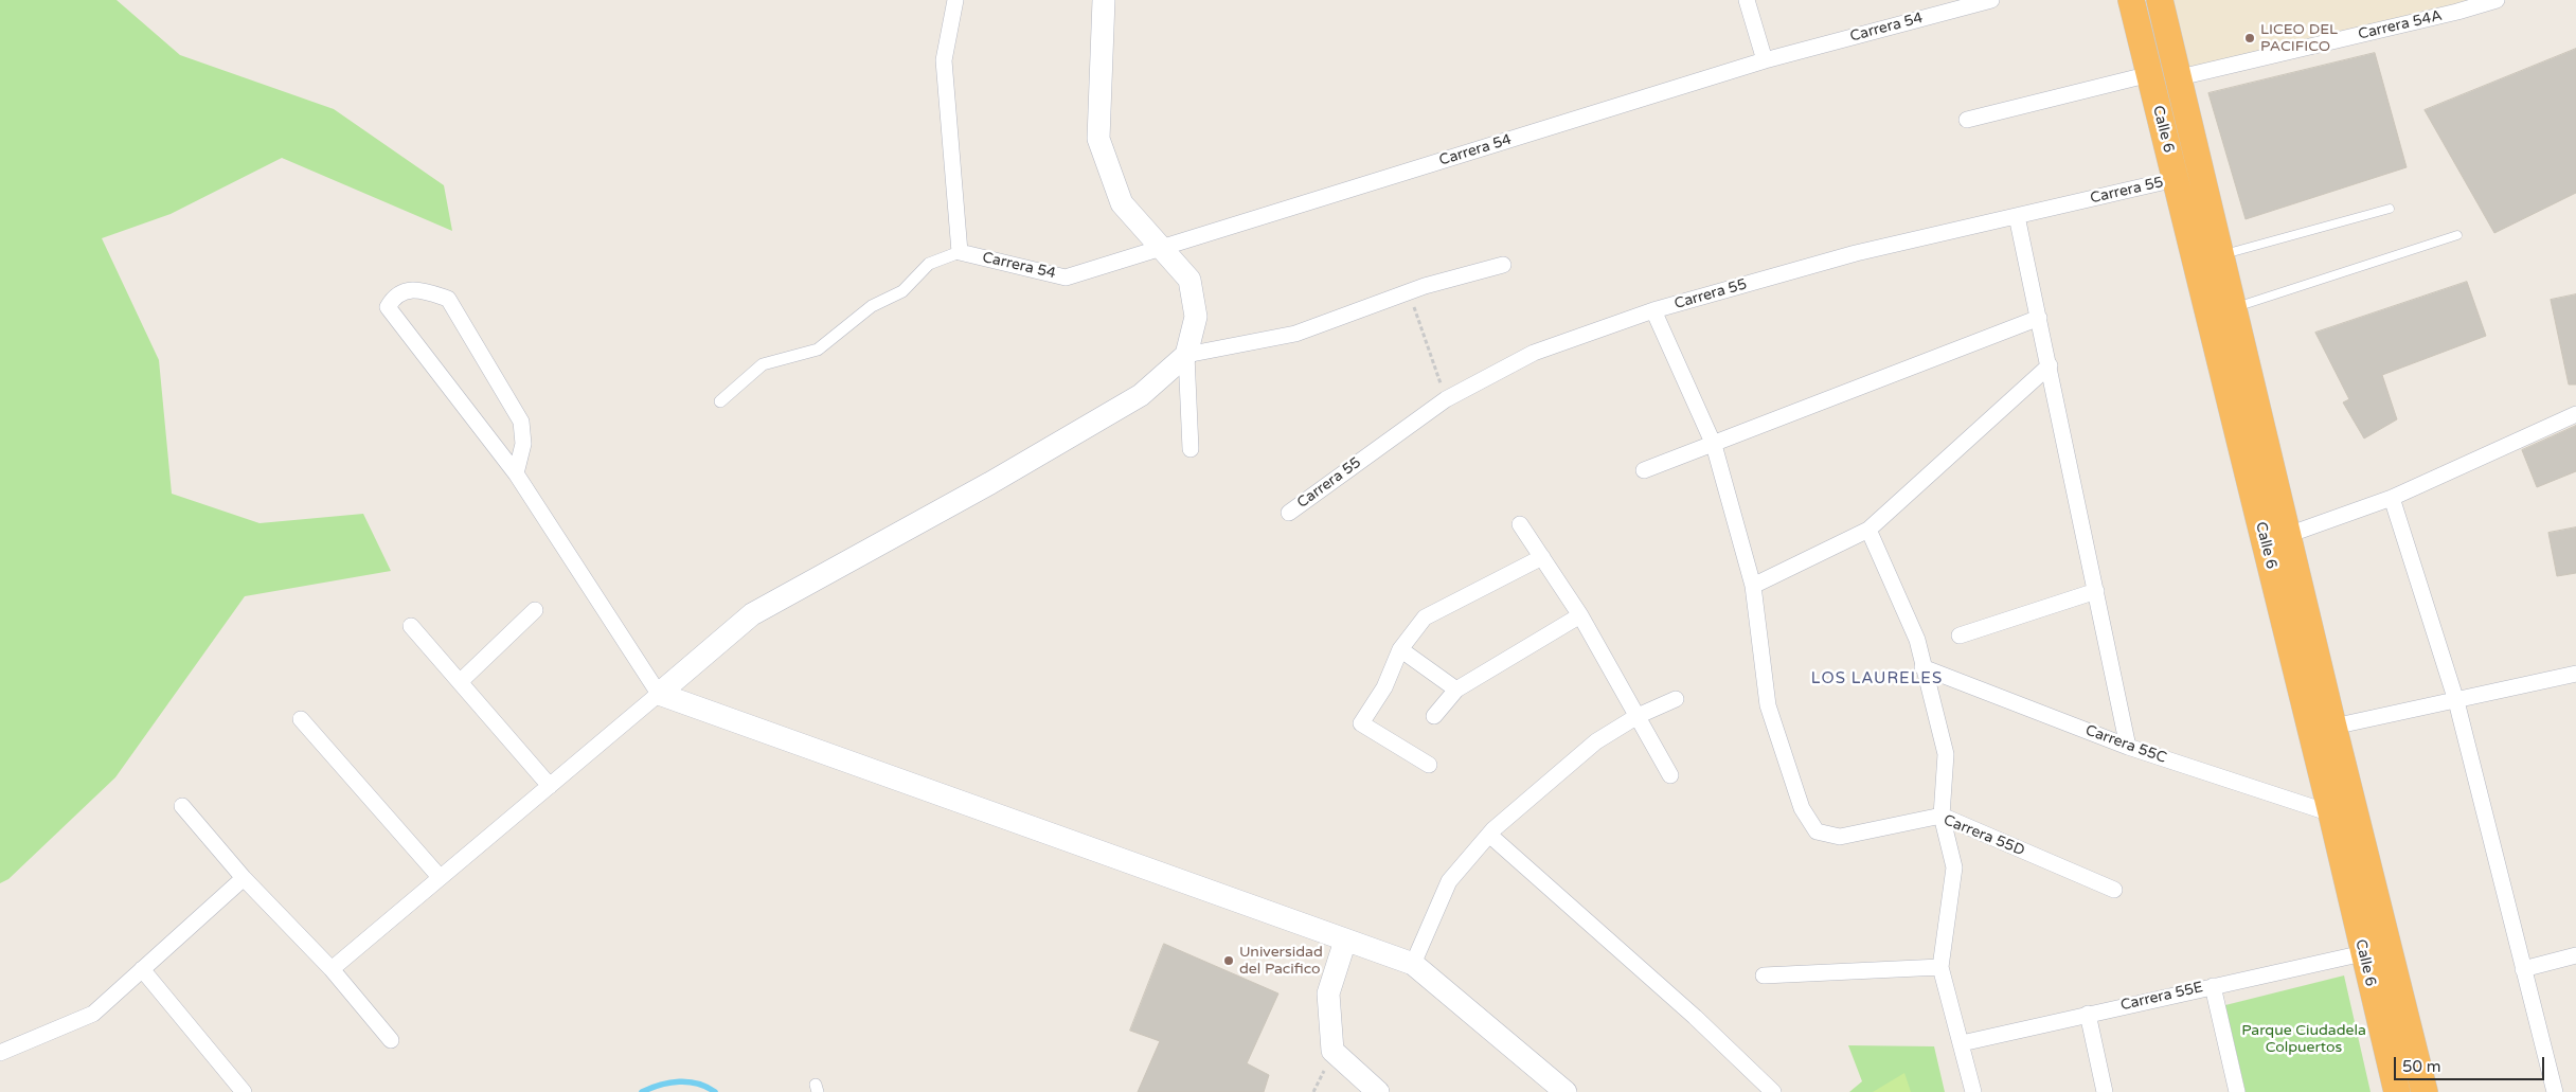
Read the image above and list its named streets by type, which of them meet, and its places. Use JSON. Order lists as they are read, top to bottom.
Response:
{
  "streets": {
    "highway": ["Calle 6"],
    "street": [
      "Carrera 54A",
      "Carrera 54",
      "Carrera 55",
      "Carrera 55C",
      "Carrera 55D",
      "Carrera 55E"
    ]
  },
  "crossings": [
    ["Carrera 54A", "Calle 6"],
    ["Calle 6", "Carrera 55"],
    ["Calle 6", "Carrera 55C"],
    ["Calle 6", "Carrera 55E"]
  ],
  "districts": ["LOS LAURELES"],
  "parks": ["Parque Ciudadela Colpuertos"],
  "places": ["LICEO DEL PACIFICO", "Universidad del Pacifico"],
  "scale_bar": "50 m"
}
